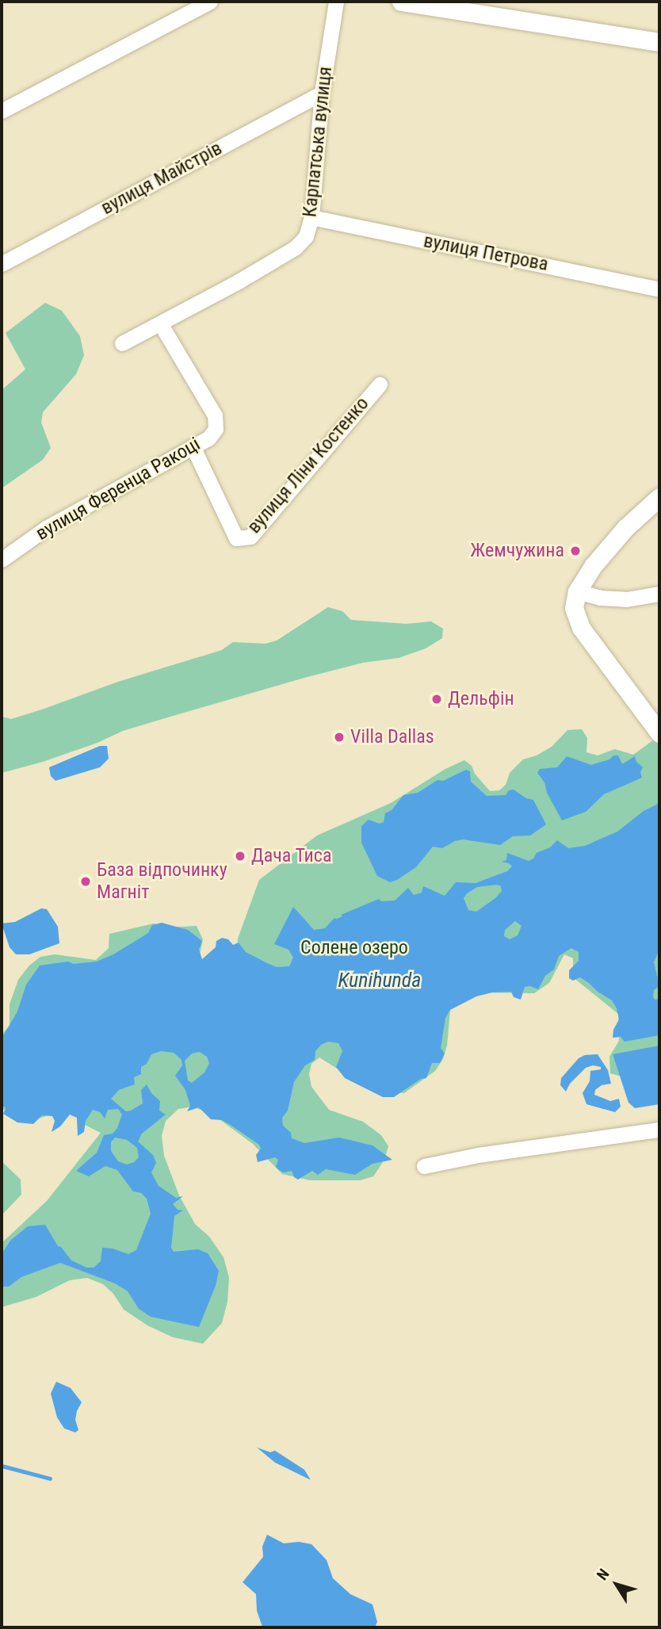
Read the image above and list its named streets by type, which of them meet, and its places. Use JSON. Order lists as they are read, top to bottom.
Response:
{
  "streets": {
    "street": [
      "Карпатська вулиця",
      "вулиця Майстрів",
      "вулиця Петрова",
      "вулиця Ліни Костенко",
      "вулиця Ференца Ракоці"
    ]
  },
  "crossings": [
    ["Карпатська вулиця", "вулиця Майстрів"],
    ["Карпатська вулиця", "вулиця Петрова"],
    ["Карпатська вулиця", "вулиця Ференца Ракоці"],
    ["вулиця Ліни Костенко", "вулиця Ференца Ракоці"]
  ],
  "water": ["Kunihunda"],
  "parks": ["Солене озеро"],
  "places": [
    "Жемчужина",
    "Дельфін",
    "Villa Dallas",
    "Дача Тиса",
    "База відпочинку Магніт"
  ],
  "north": "top left"
}
